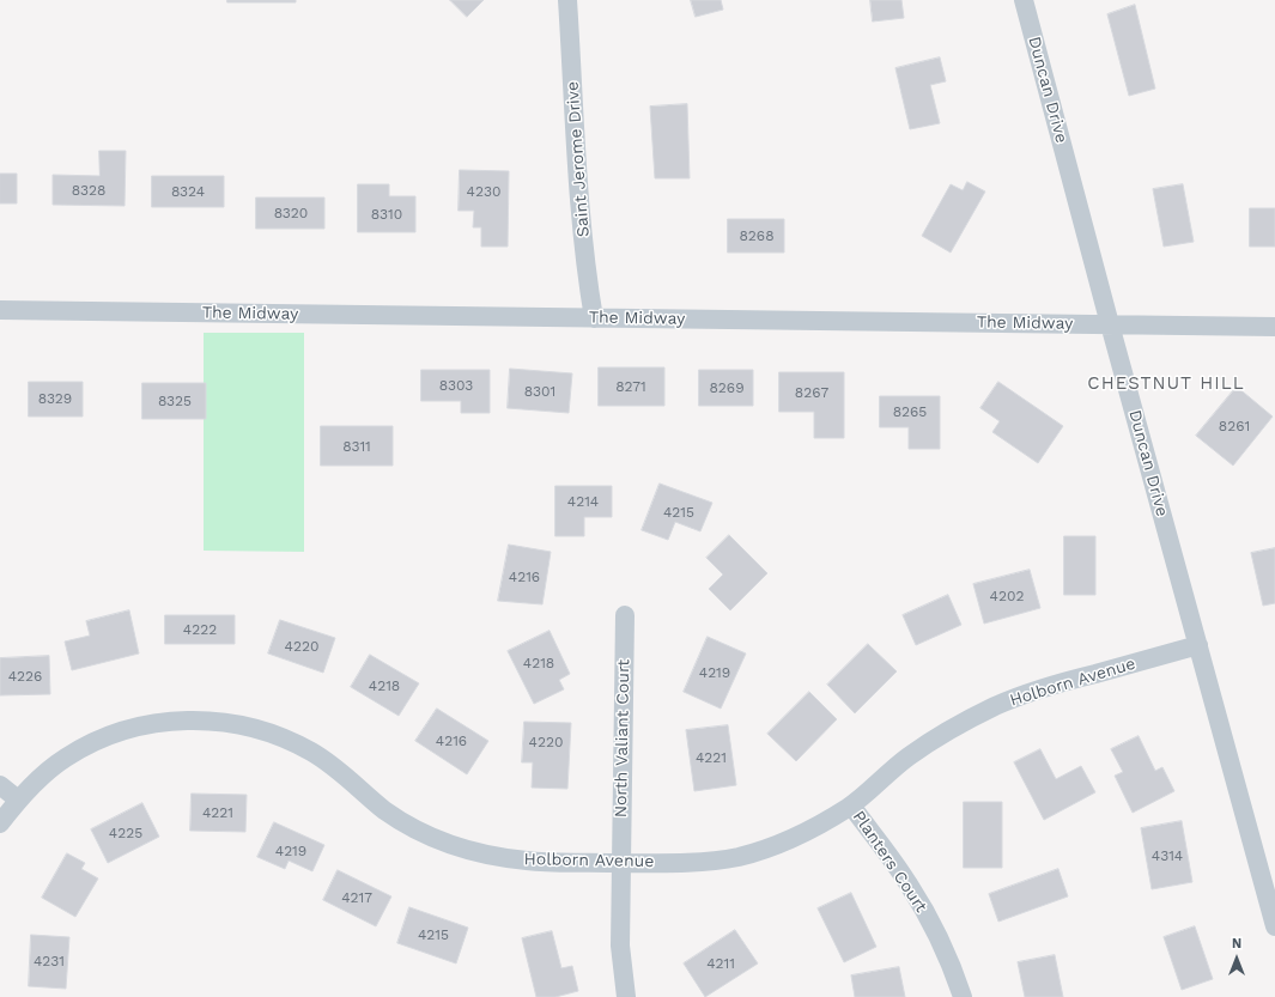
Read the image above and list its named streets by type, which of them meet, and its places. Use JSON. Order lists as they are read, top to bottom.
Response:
{
  "streets": {
    "street": [
      "Duncan Drive",
      "Saint Jerome Drive",
      "The Midway",
      "Holborn Avenue",
      "North Valiant Court",
      "Planters Court"
    ]
  },
  "crossings": [
    ["Duncan Drive", "The Midway"],
    ["Duncan Drive", "Holborn Avenue"],
    ["Saint Jerome Drive", "The Midway"],
    ["Holborn Avenue", "North Valiant Court"],
    ["Holborn Avenue", "Planters Court"]
  ],
  "districts": ["CHESTNUT HILL"],
  "house_numbers": [
    "8328",
    "8324",
    "4230",
    "8320",
    "8310",
    "8268",
    "8303",
    "8271",
    "8269",
    "8301",
    "8267",
    "8329",
    "8325",
    "8265",
    "8261",
    "8311",
    "4214",
    "4215",
    "4216",
    "4202",
    "4222",
    "4220",
    "4218",
    "4219",
    "4226",
    "4218",
    "4216",
    "4220",
    "4221",
    "4221",
    "4225",
    "4219",
    "4314",
    "4217",
    "4215",
    "4231",
    "4211"
  ],
  "north": "top"
}
